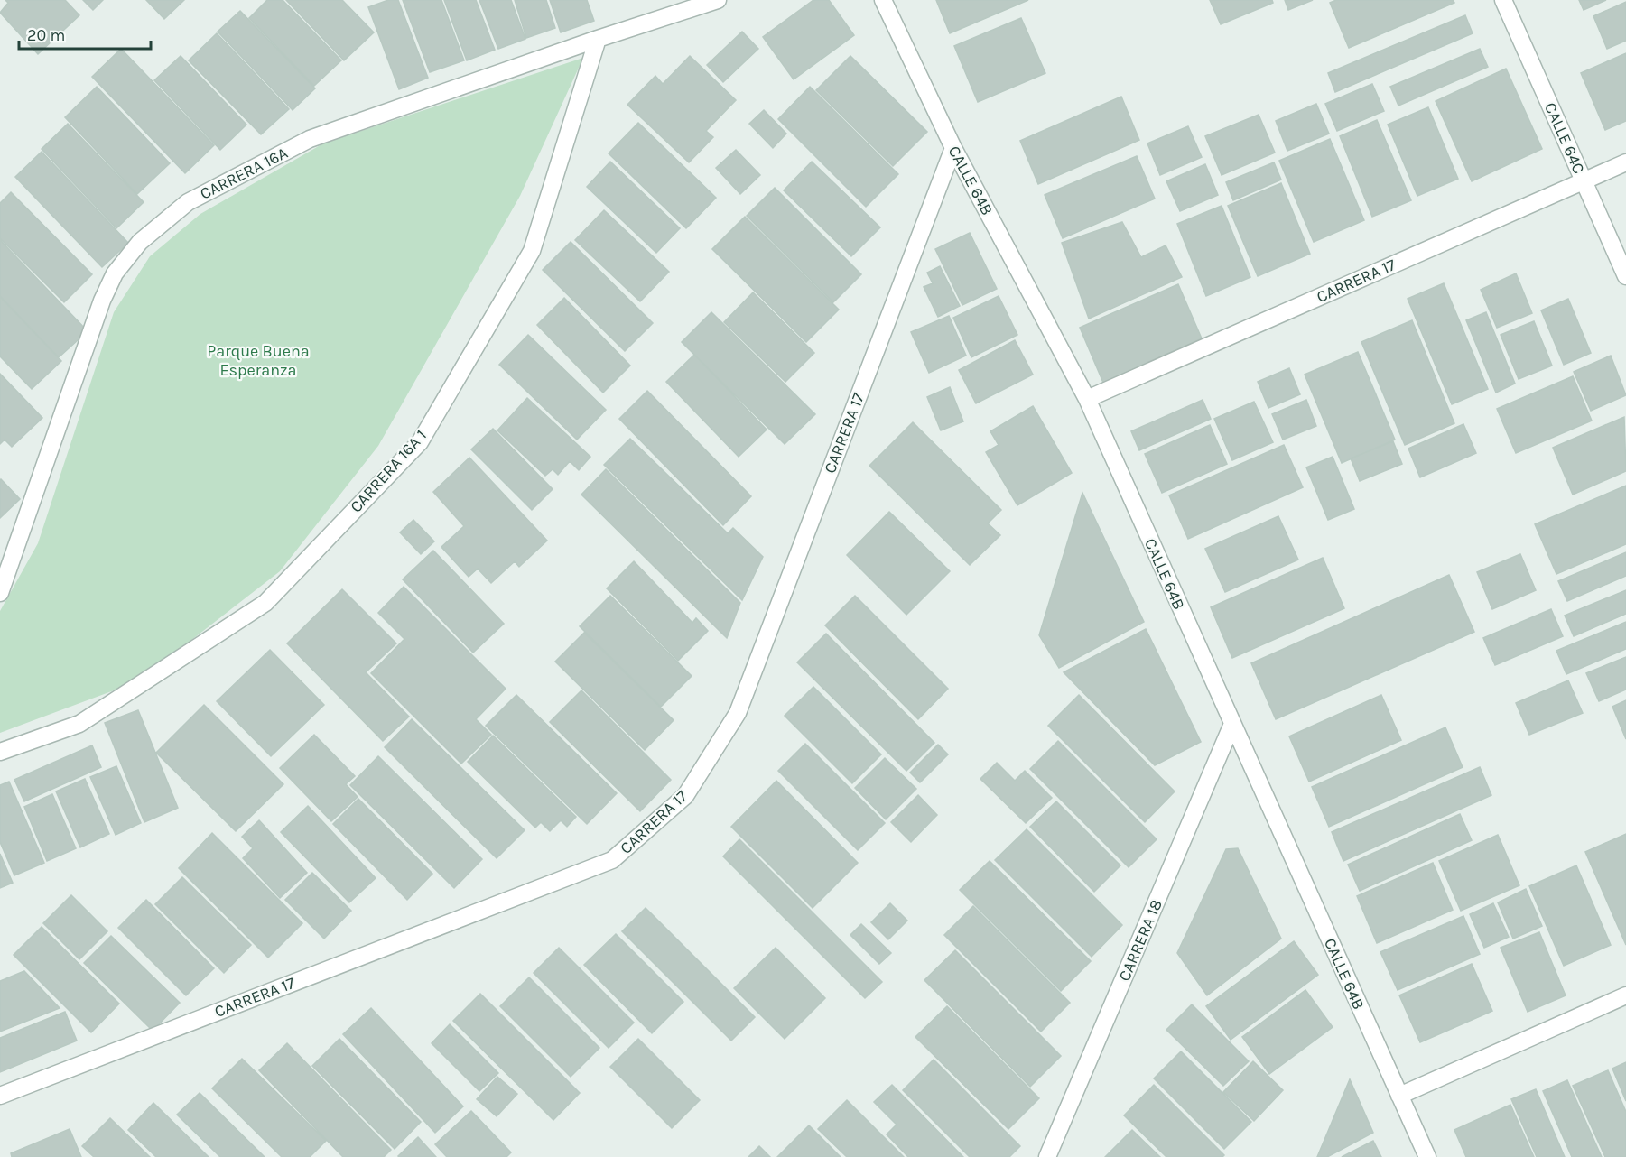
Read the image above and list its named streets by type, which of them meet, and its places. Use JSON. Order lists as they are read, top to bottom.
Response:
{
  "streets": {
    "street": [
      "CALLE 64C",
      "CARRERA 16A",
      "CALLE 64B",
      "CARRERA 17",
      "CARRERA 16A 1",
      "CARRERA 18"
    ]
  },
  "crossings": [
    ["CALLE 64C", "CARRERA 17"],
    ["CARRERA 16A", "CARRERA 16A 1"],
    ["CALLE 64B", "CARRERA 17"],
    ["CALLE 64B", "CARRERA 18"]
  ],
  "parks": ["Parque Buena Esperanza"],
  "scale_bar": "20 m"
}
